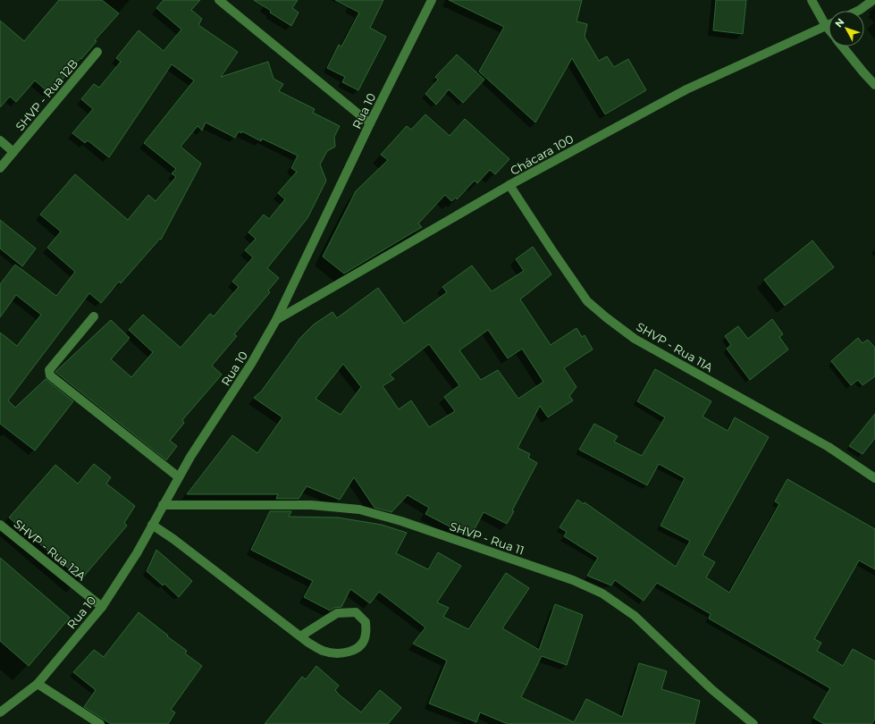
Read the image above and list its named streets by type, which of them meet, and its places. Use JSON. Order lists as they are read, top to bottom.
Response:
{
  "streets": {
    "street": [
      "SHVP - Rua 12B",
      "Rua 10",
      "Chácara 100",
      "SHVP - Rua 11A",
      "SHVP - Rua 11",
      "SHVP - Rua 12A"
    ]
  },
  "crossings": [
    ["Rua 10", "Chácara 100"],
    ["Rua 10", "SHVP - Rua 11"],
    ["Rua 10", "SHVP - Rua 12A"],
    ["Chácara 100", "SHVP - Rua 11A"]
  ],
  "north": "top left"
}
